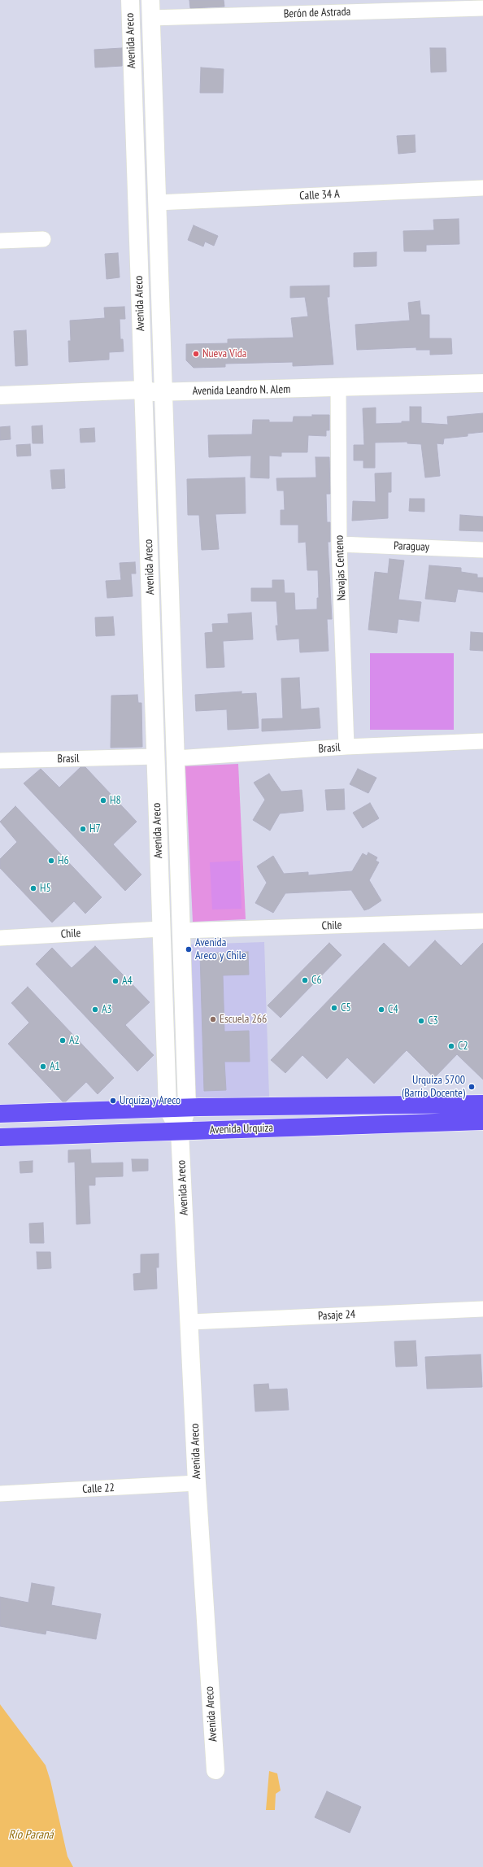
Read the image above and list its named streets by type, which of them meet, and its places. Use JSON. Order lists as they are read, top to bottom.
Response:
{
  "streets": {
    "main road": ["Avenida Areco", "Avenida Leandro N. Alem", "Avenida Urquiza"],
    "street": [
      "Berón de Astrada",
      "Calle 34 A",
      "Paraguay",
      "Navajas Centeno",
      "Brasil",
      "Chile",
      "Pasaje 24",
      "Calle 22"
    ]
  },
  "crossings": [
    ["Berón de Astrada", "Avenida Areco"],
    ["Avenida Areco", "Calle 34 A"],
    ["Avenida Areco", "Avenida Leandro N. Alem"],
    ["Avenida Areco", "Brasil"],
    ["Avenida Areco", "Chile"],
    ["Avenida Areco", "Avenida Urquiza"],
    ["Avenida Areco", "Pasaje 24"],
    ["Avenida Areco", "Calle 22"],
    ["Avenida Leandro N. Alem", "Navajas Centeno"],
    ["Paraguay", "Navajas Centeno"],
    ["Navajas Centeno", "Brasil"]
  ],
  "water": ["Río Paraná"],
  "places": [
    "Nueva Vida",
    "H8",
    "H7",
    "H6",
    "H5",
    "Avenida Areco y Chile",
    "C6",
    "A4",
    "C5",
    "A3",
    "C4",
    "Escuela 266",
    "C3",
    "A2",
    "C2",
    "A1",
    "Urquiza 5700 (Barrio Docente)",
    "Urquiza y Areco"
  ]
}
